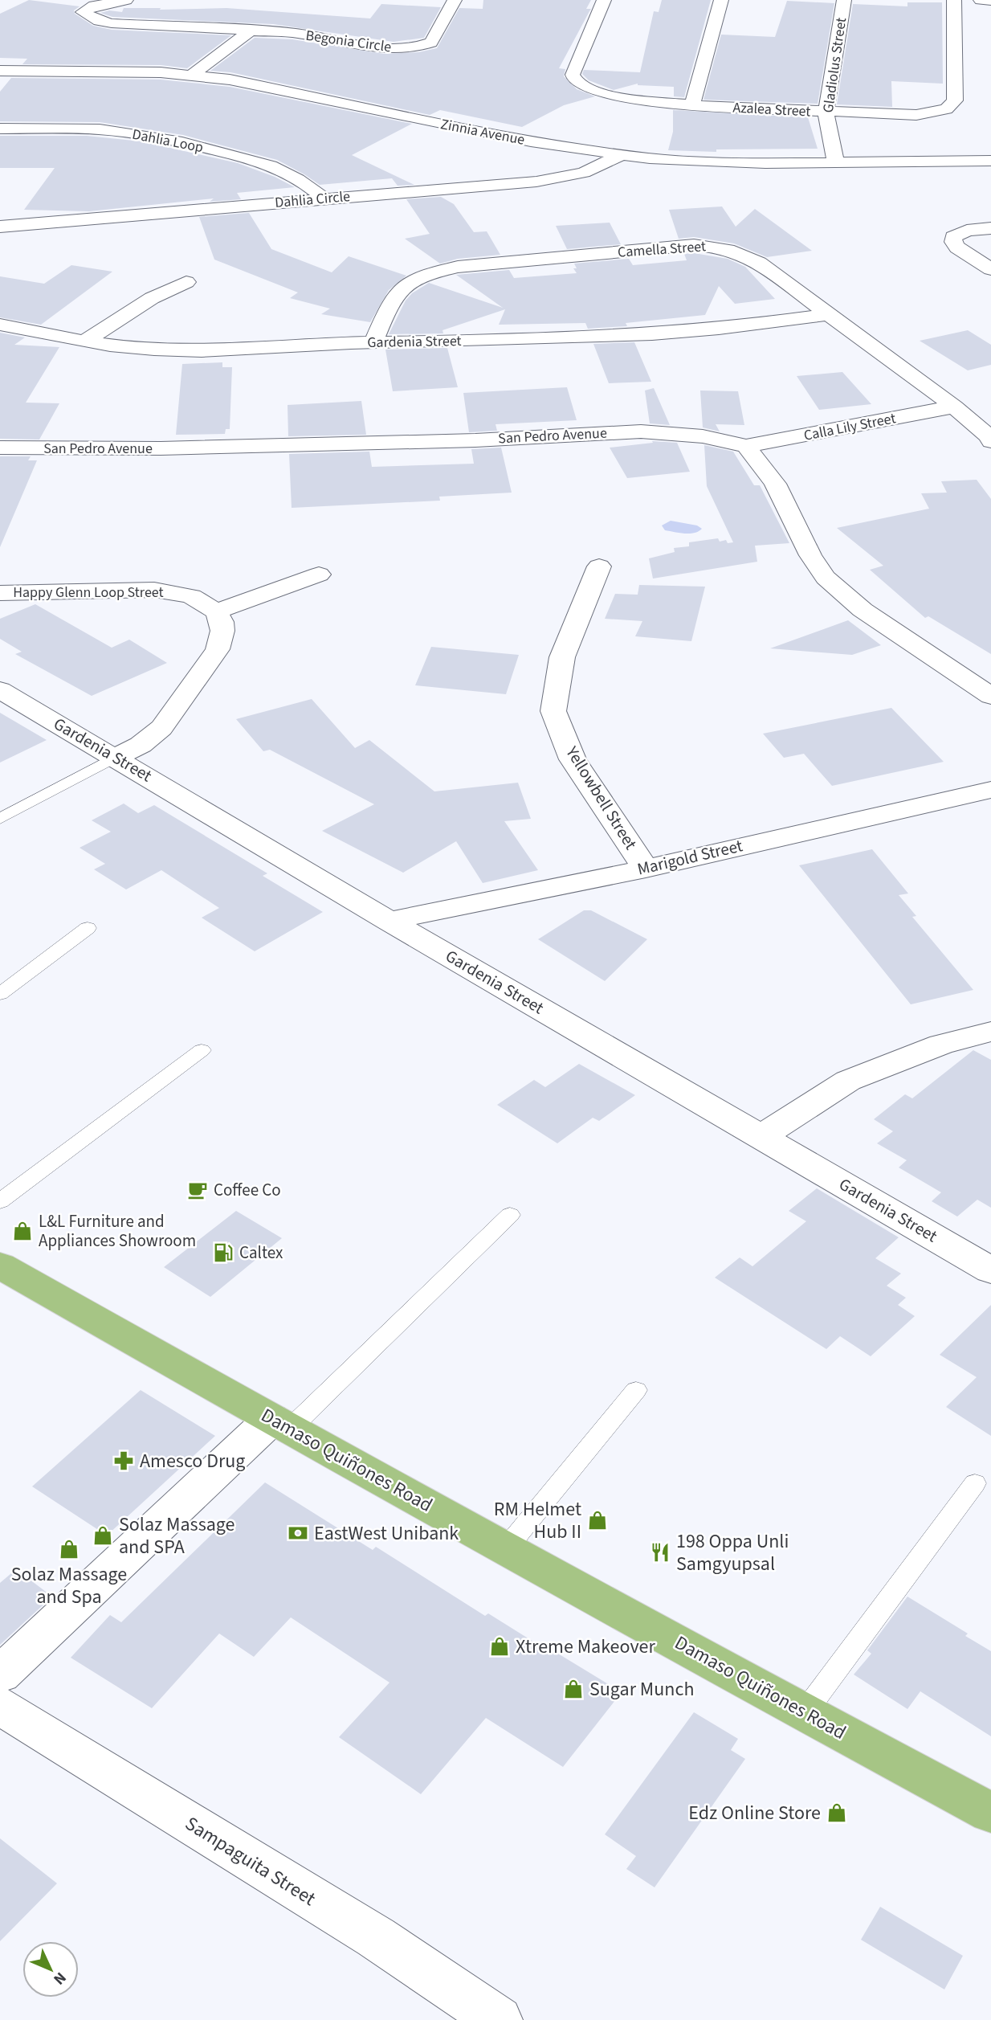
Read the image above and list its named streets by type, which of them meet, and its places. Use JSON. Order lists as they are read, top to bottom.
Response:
{
  "streets": {
    "main road": ["Damaso Quiñones Road"],
    "street": [
      "Begonia Circle",
      "Gladiolus Street",
      "Azalea Street",
      "Zinnia Avenue",
      "Dahlia Loop",
      "Dahlia Circle",
      "Camella Street",
      "Gardenia Street",
      "Calla Lily Street",
      "San Pedro Avenue",
      "Happy Glenn Loop Street",
      "Yellowbell Street",
      "Marigold Street",
      "Sampaguita Street"
    ]
  },
  "crossings": [
    ["Gladiolus Street", "Azalea Street"],
    ["Gladiolus Street", "Zinnia Avenue"],
    ["Zinnia Avenue", "Dahlia Circle"],
    ["Dahlia Loop", "Dahlia Circle"],
    ["Camella Street", "Gardenia Street"],
    ["Camella Street", "Calla Lily Street"],
    ["Gardenia Street", "Marigold Street"],
    ["Calla Lily Street", "San Pedro Avenue"],
    ["Yellowbell Street", "Marigold Street"]
  ],
  "places": {
    "cafe": ["Coffee Co"],
    "shop": [
      "L&L Furniture and Appliances Showroom",
      "RM Helmet Hub II",
      "Solaz Massage and SPA",
      "Solaz Massage and Spa",
      "Xtreme Makeover",
      "Sugar Munch",
      "Edz Online Store"
    ],
    "fuel station": ["Caltex"],
    "pharmacy": ["Amesco Drug"],
    "bank": ["EastWest Unibank"],
    "restaurant": ["198 Oppa Unli Samgyupsal"]
  },
  "north": "bottom right"
}
